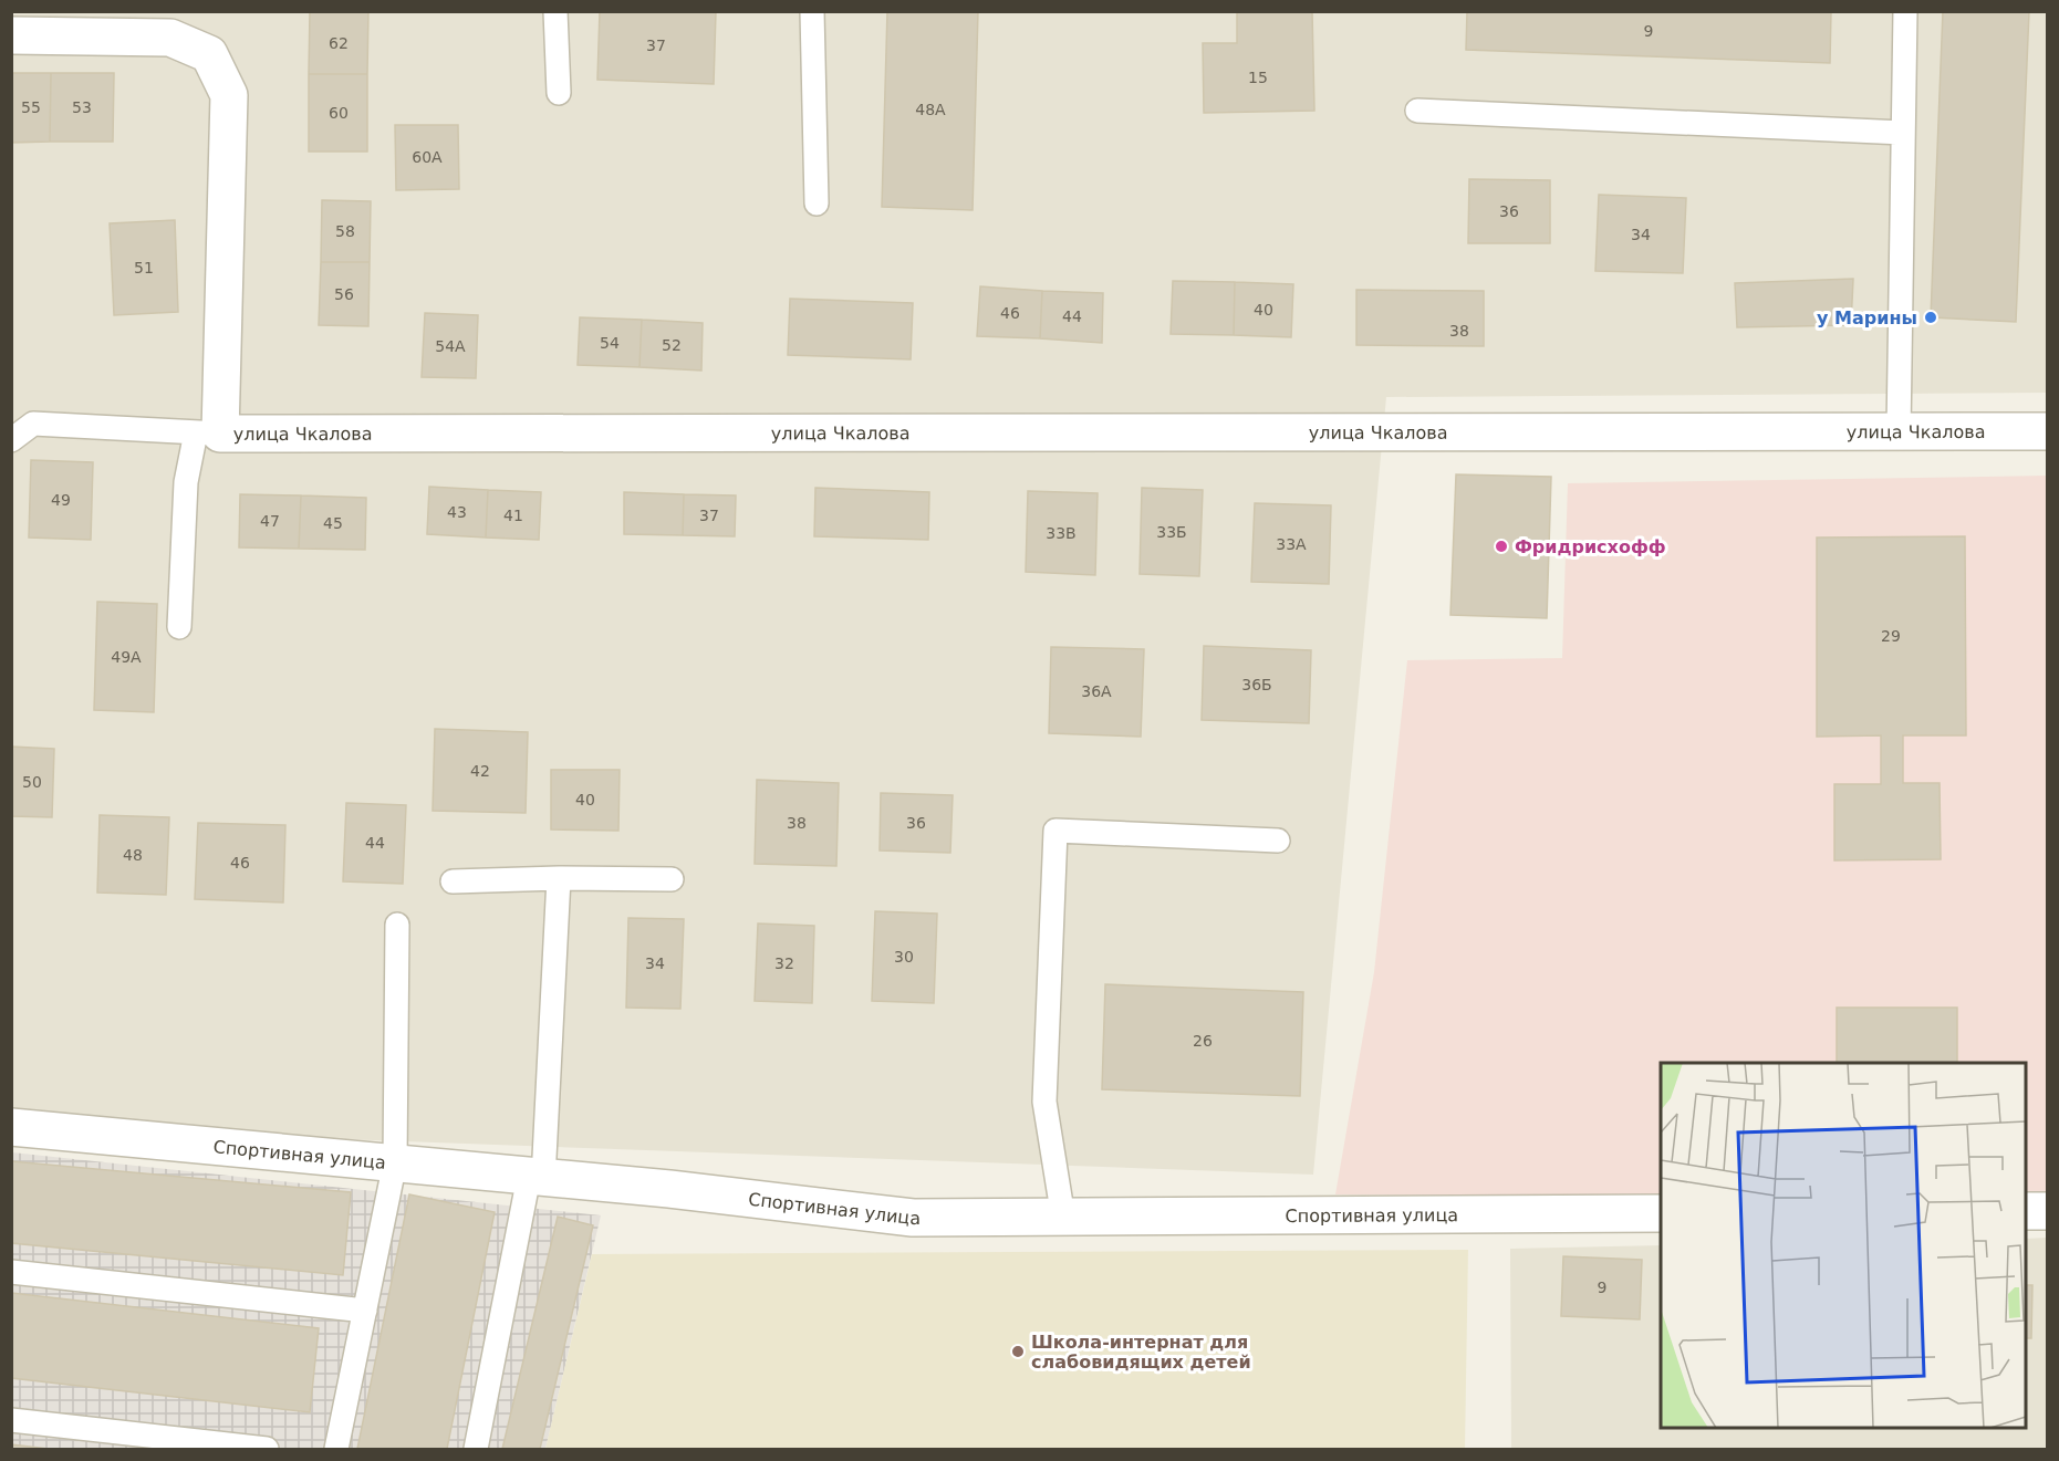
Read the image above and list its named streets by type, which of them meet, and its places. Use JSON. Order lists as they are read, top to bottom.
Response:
{
  "streets": {
    "street": ["улица Чкалова", "Спортивная улица"]
  },
  "places": ["у Марины", "Фридрисхофф", "Школа-интернат для слабовидящих детей"],
  "house_numbers": [
    "9",
    "62",
    "37",
    "15",
    "55",
    "53",
    "48А",
    "60",
    "60А",
    "36",
    "58",
    "34",
    "51",
    "56",
    "40",
    "46",
    "44",
    "38",
    "54",
    "52",
    "54А",
    "49",
    "43",
    "41",
    "37",
    "47",
    "45",
    "33Б",
    "33В",
    "33А",
    "29",
    "49А",
    "36Б",
    "36А",
    "42",
    "50",
    "40",
    "38",
    "36",
    "44",
    "48",
    "46",
    "30",
    "34",
    "32",
    "26",
    "9"
  ]
}
